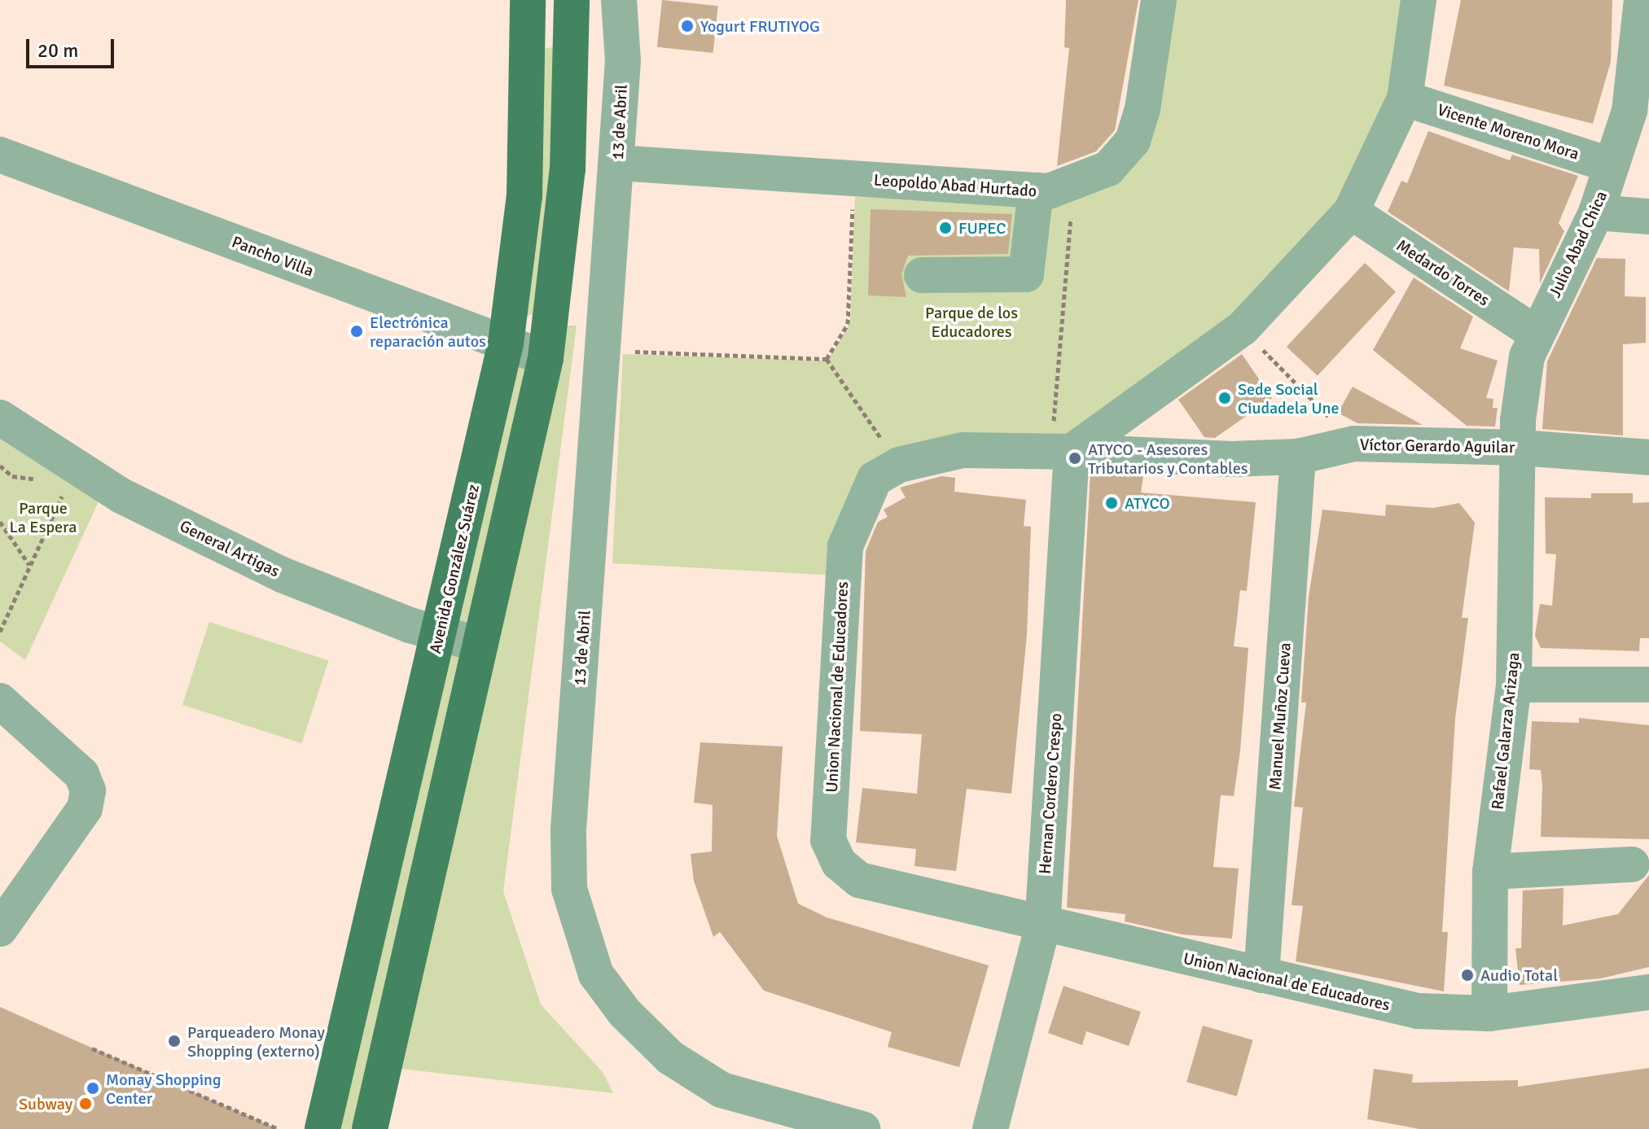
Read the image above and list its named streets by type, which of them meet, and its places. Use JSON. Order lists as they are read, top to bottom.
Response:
{
  "streets": {
    "main road": ["Avenida González Suárez"],
    "street": [
      "13 de Abril",
      "Vicente Moreno Mora",
      "Leopoldo Abad Hurtado",
      "Julio Abad Chica",
      "Pancho Villa",
      "Medardo Torres",
      "Víctor Gerardo Aguilar",
      "General Artigas",
      "Union Nacional de Educadores",
      "Manuel Muñoz Cueva",
      "Rafael Galarza Arizaga",
      "Hernan Cordero Crespo"
    ]
  },
  "crossings": [
    ["13 de Abril", "Leopoldo Abad Hurtado"],
    ["Vicente Moreno Mora", "Julio Abad Chica"],
    ["Julio Abad Chica", "Medardo Torres"],
    ["Julio Abad Chica", "Víctor Gerardo Aguilar"],
    ["Julio Abad Chica", "Rafael Galarza Arizaga"],
    ["Pancho Villa", "Avenida González Suárez"],
    ["Víctor Gerardo Aguilar", "Union Nacional de Educadores"],
    ["Víctor Gerardo Aguilar", "Manuel Muñoz Cueva"],
    ["Víctor Gerardo Aguilar", "Rafael Galarza Arizaga"],
    ["Víctor Gerardo Aguilar", "Hernan Cordero Crespo"],
    ["General Artigas", "Avenida González Suárez"],
    ["Union Nacional de Educadores", "Manuel Muñoz Cueva"],
    ["Union Nacional de Educadores", "Rafael Galarza Arizaga"],
    ["Union Nacional de Educadores", "Hernan Cordero Crespo"]
  ],
  "parks": ["Parque de los Educadores", "Parque La Espera"],
  "places": [
    "Yogurt FRUTIYOG",
    "FUPEC",
    "Electrónica reparación autos",
    "Sede Social Ciudadela Une",
    "ATYCO - Asesores Tributarios y Contables",
    "ATYCO",
    "Audio Total",
    "Parqueadero Monay Shopping (externo)",
    "Monay Shopping Center",
    "Subway"
  ],
  "scale_bar": "20 m"
}
